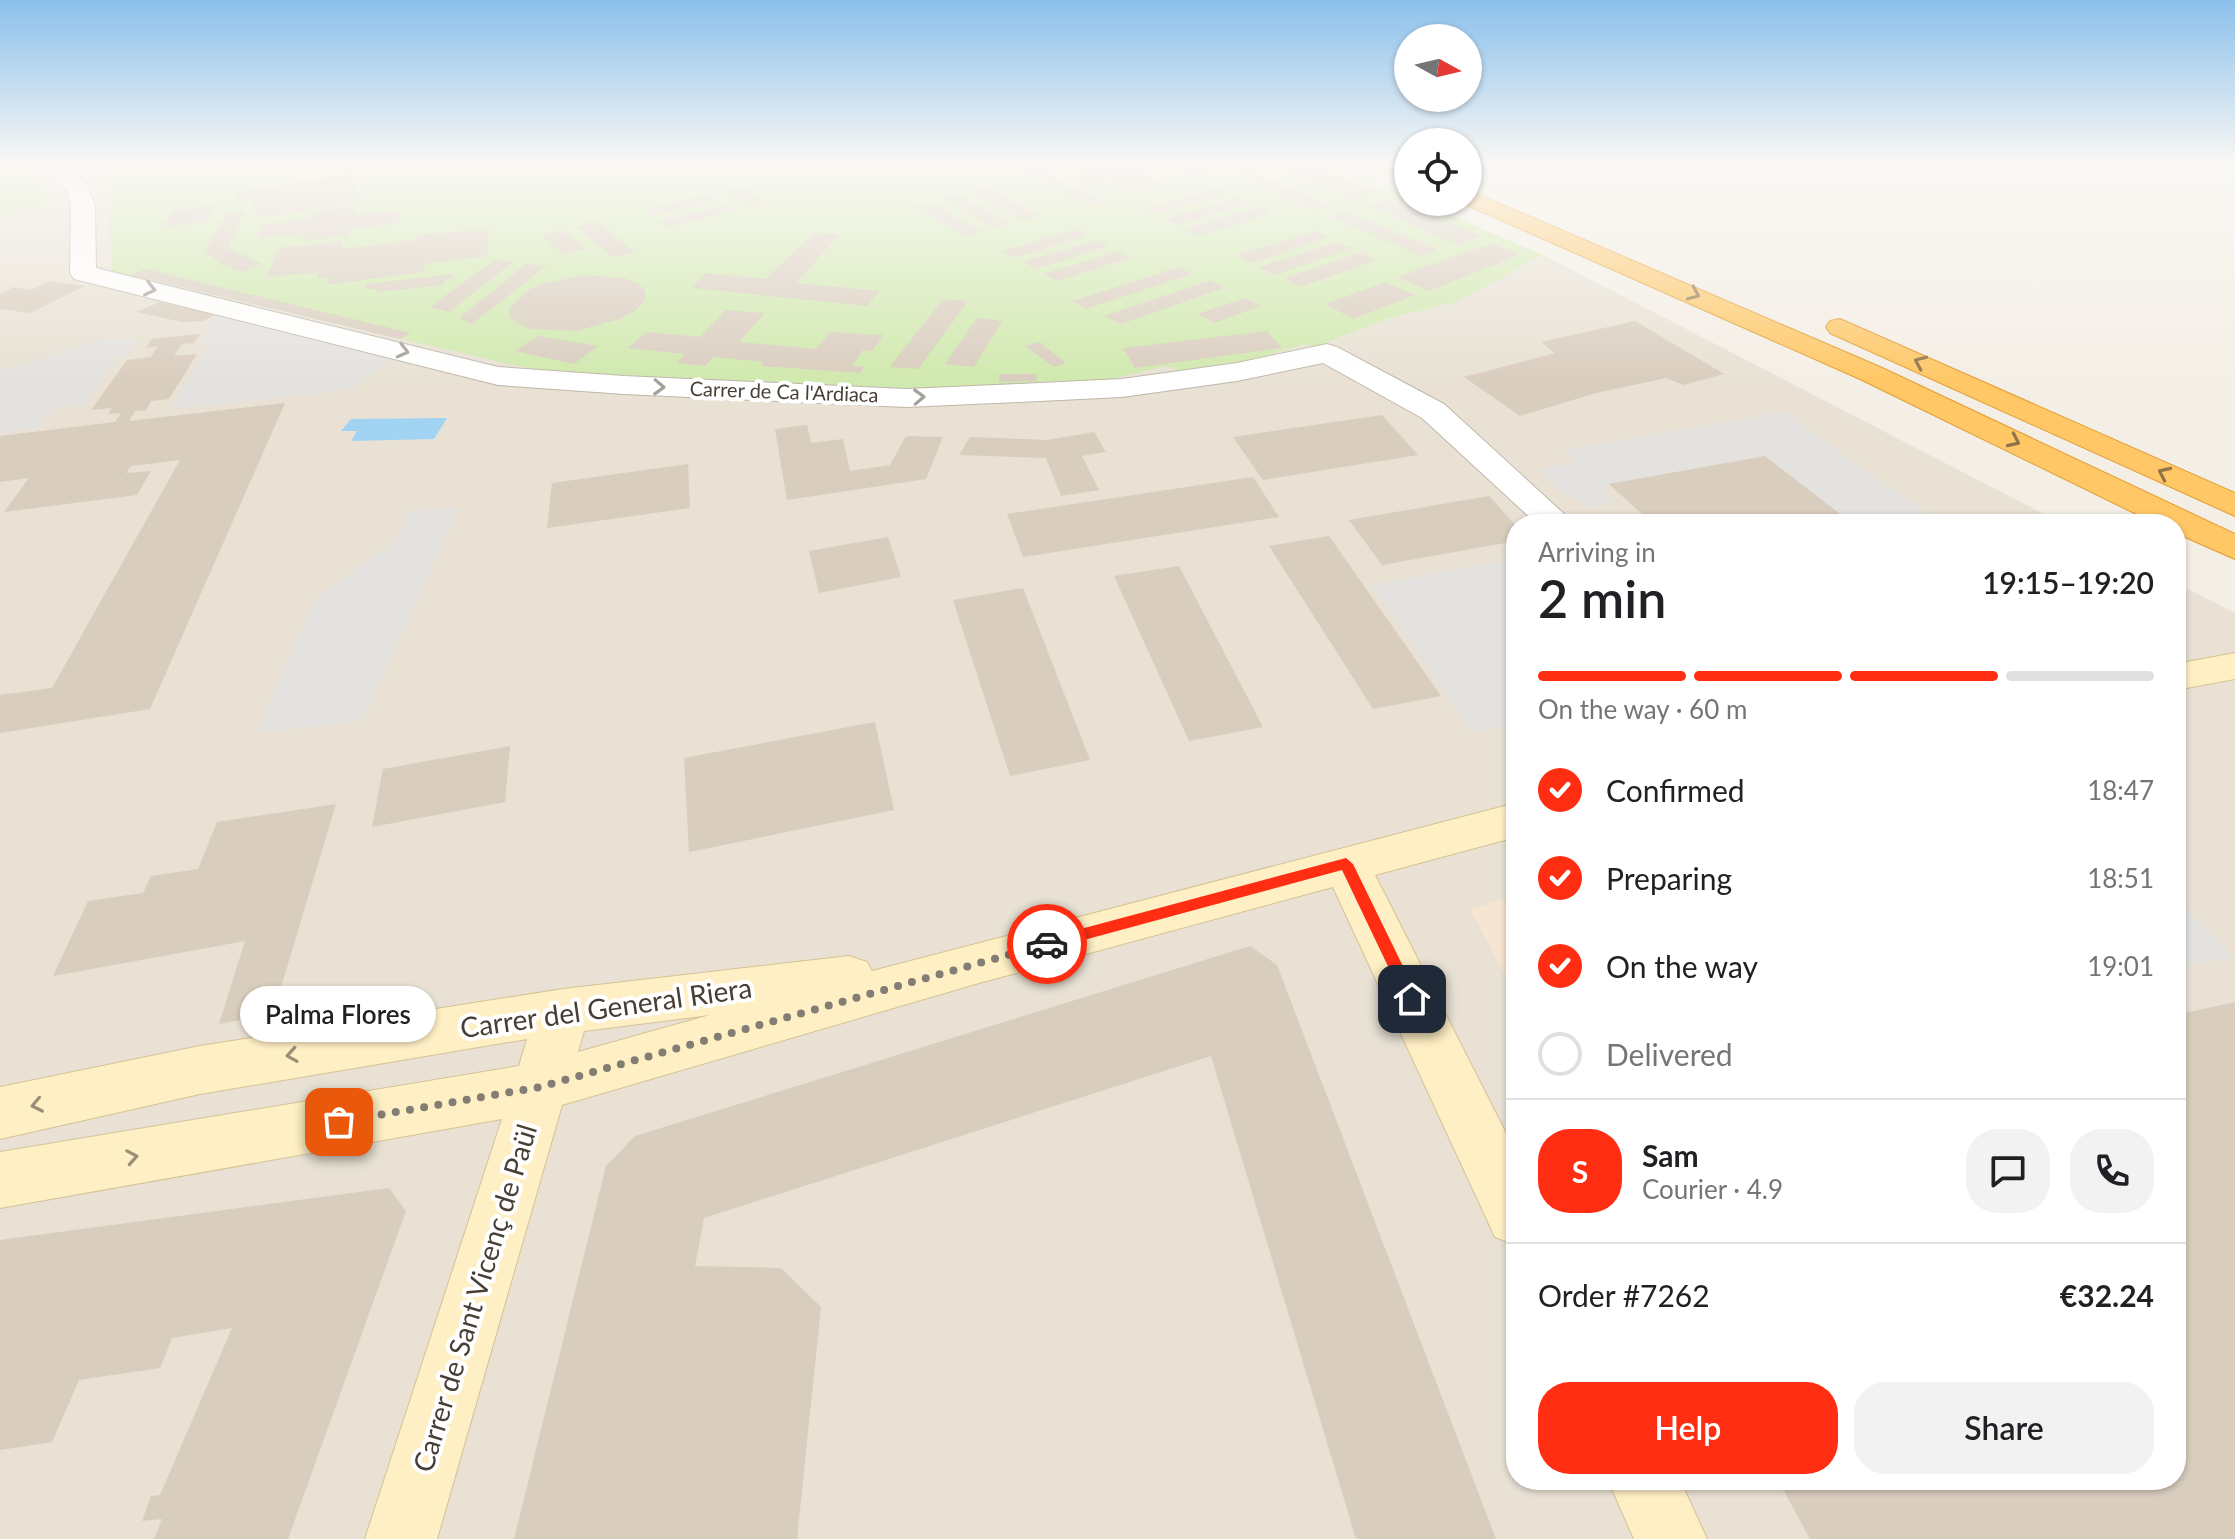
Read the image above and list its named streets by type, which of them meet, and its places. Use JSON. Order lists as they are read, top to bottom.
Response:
{
  "streets": {
    "main road": ["Carrer del General Riera", "Carrer de Sant Vicenç de Paül"],
    "street": ["Carrer de Ca l'Ardiaca"]
  },
  "crossings": [
    ["Carrer del General Riera", "Carrer de Sant Vicenç de Paül"]
  ],
  "one_way": ["Carrer de Ca l'Ardiaca"],
  "places": ["Palma Flores"],
  "north": "right",
  "page": {
    "heading": ["2 min", "Arriving in", "19:15–19:20"],
    "panel": [
      "Sam",
      "Courier · 4.9",
      "Order #7262",
      "€32.24"
    ],
    "bar": "On the way · 60 m",
    "list": [
      ["Confirmed", "18:47"],
      ["Preparing", "18:51"],
      ["On the way", "19:01"],
      "Delivered"
    ],
    "bubble": "Palma Flores",
    "round": "S",
    "buttons": ["Help", "Share"]
  }
}
